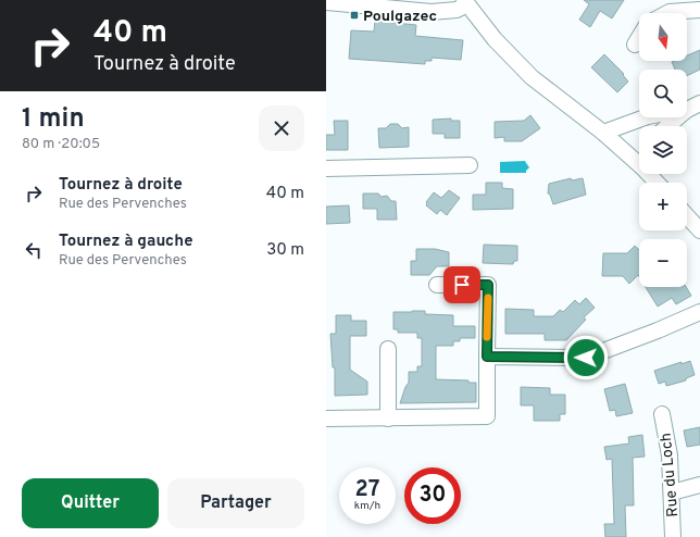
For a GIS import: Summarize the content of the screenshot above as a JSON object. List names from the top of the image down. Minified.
{"streets":{"street":["Rue du Loch"]},"places":{"transit":["Poulgazec"]},"north":"bottom","page":{"turn":["40 m","Tournez à droite"],"map_buttons":["+","−"],"heading":["1 min","80 m · 20:05"],"list":[{"name":"Tournez à droite","note":"Rue des Pervenches","value":"40 m"},{"name":"Tournez à gauche","note":"Rue des Pervenches","value":"30 m"}],"speed":"27 km/h","limit":"30","buttons":["Quitter","Partager"]}}
